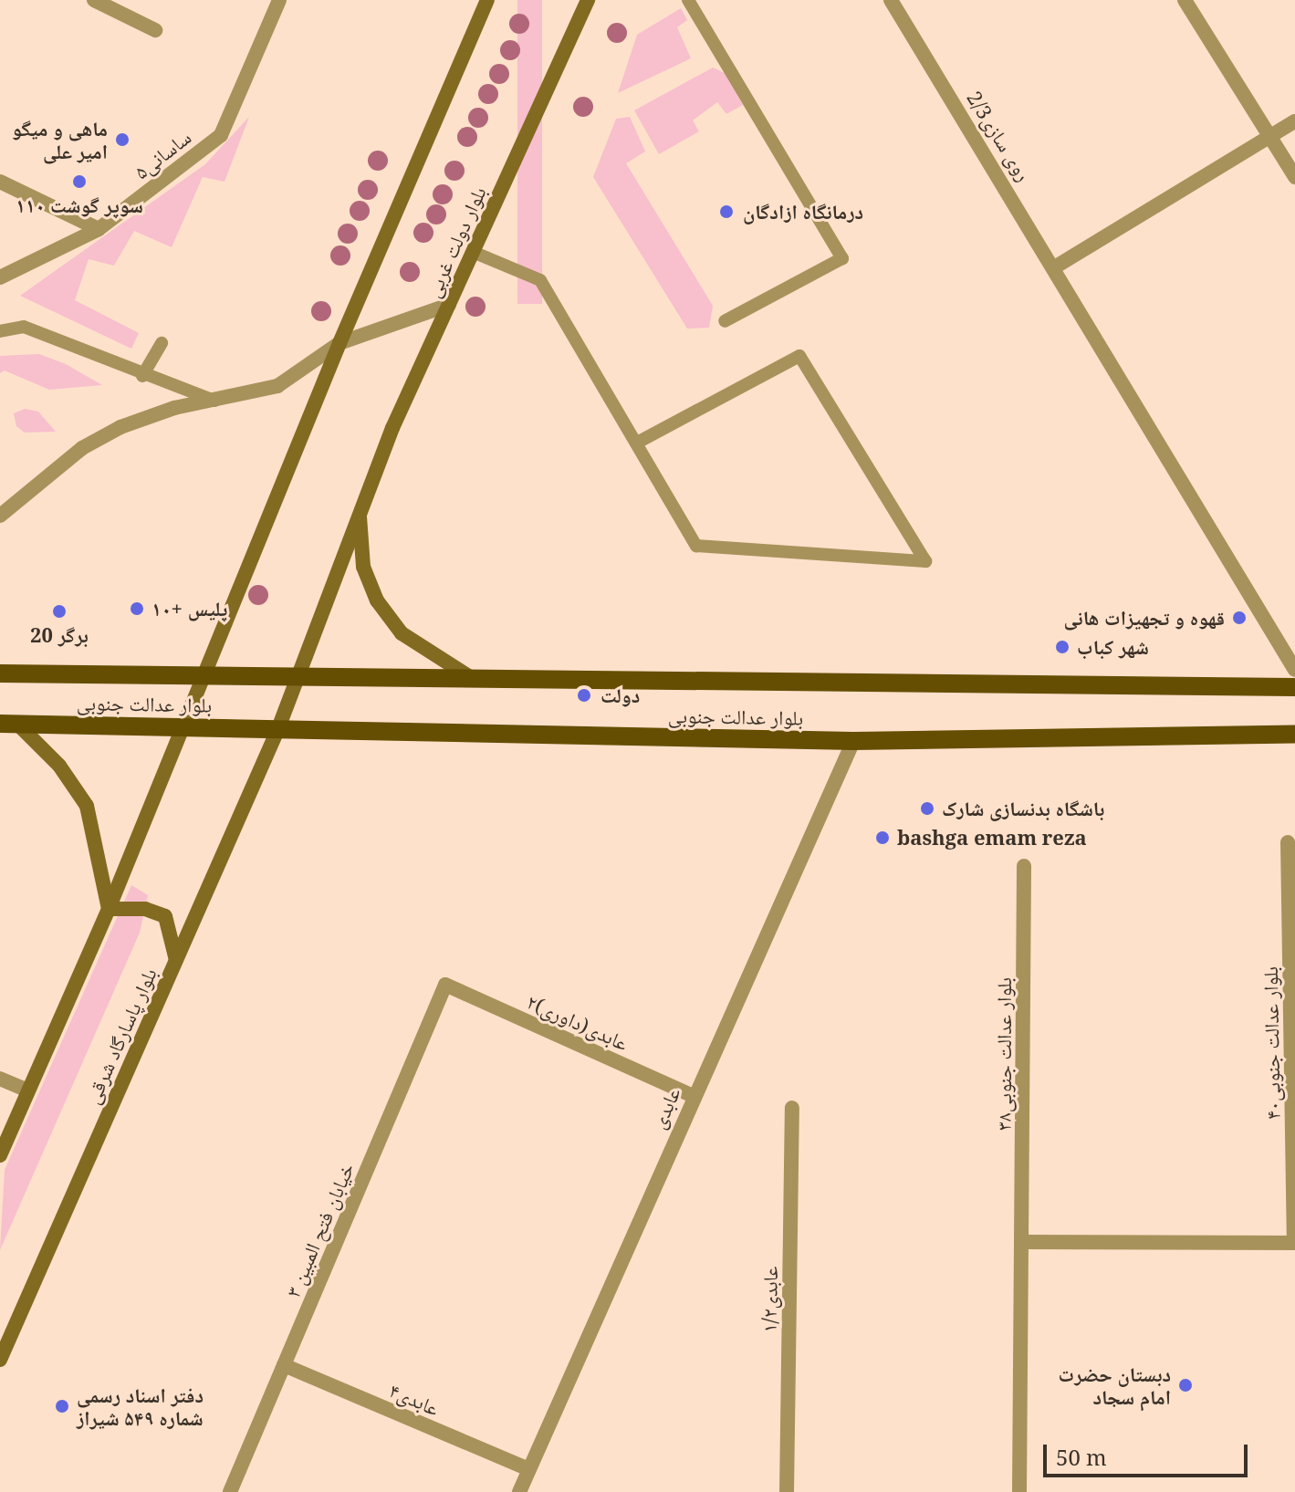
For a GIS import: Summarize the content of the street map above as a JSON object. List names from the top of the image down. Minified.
{"streets":{"main road":["بلوار دولت غربی","بلوار عدالت جنوبی","بلوار پاسارگاد شرقی"],"street":["روی سازی2/3","۵ساسانی","۲عابدی(داوری)","بلوار عدالت جنوبی۴۰","بلوار عدالت جنوبی۳۸","عابدی","خیابان فتح المبین ۳","عابدی۱/۲","عابدی۴"]},"crossings":[["بلوار دولت غربی","بلوار عدالت جنوبی"],["بلوار دولت غربی","بلوار پاسارگاد شرقی"],["بلوار عدالت جنوبی","بلوار پاسارگاد شرقی"],["بلوار عدالت جنوبی","عابدی"],["۲عابدی(داوری)","عابدی"],["۲عابدی(داوری)","خیابان فتح المبین ۳"],["عابدی","عابدی۴"],["خیابان فتح المبین ۳","عابدی۴"]],"places":["ماهی و میگو امیر علی","سوپر گوشت ۱۱۰","درمانگاه ازادگان","پلیس +۱۰","برگر 20","قهوه و تجهیزات هانی","شهر کباب","دولت","باشگاه بدنسازی شارک","bashga emam reza","دبستان حضرت امام سجاد","دفتر اسناد رسمی شماره ۵۴۹ شیراز"],"scale_bar":"50 m"}
